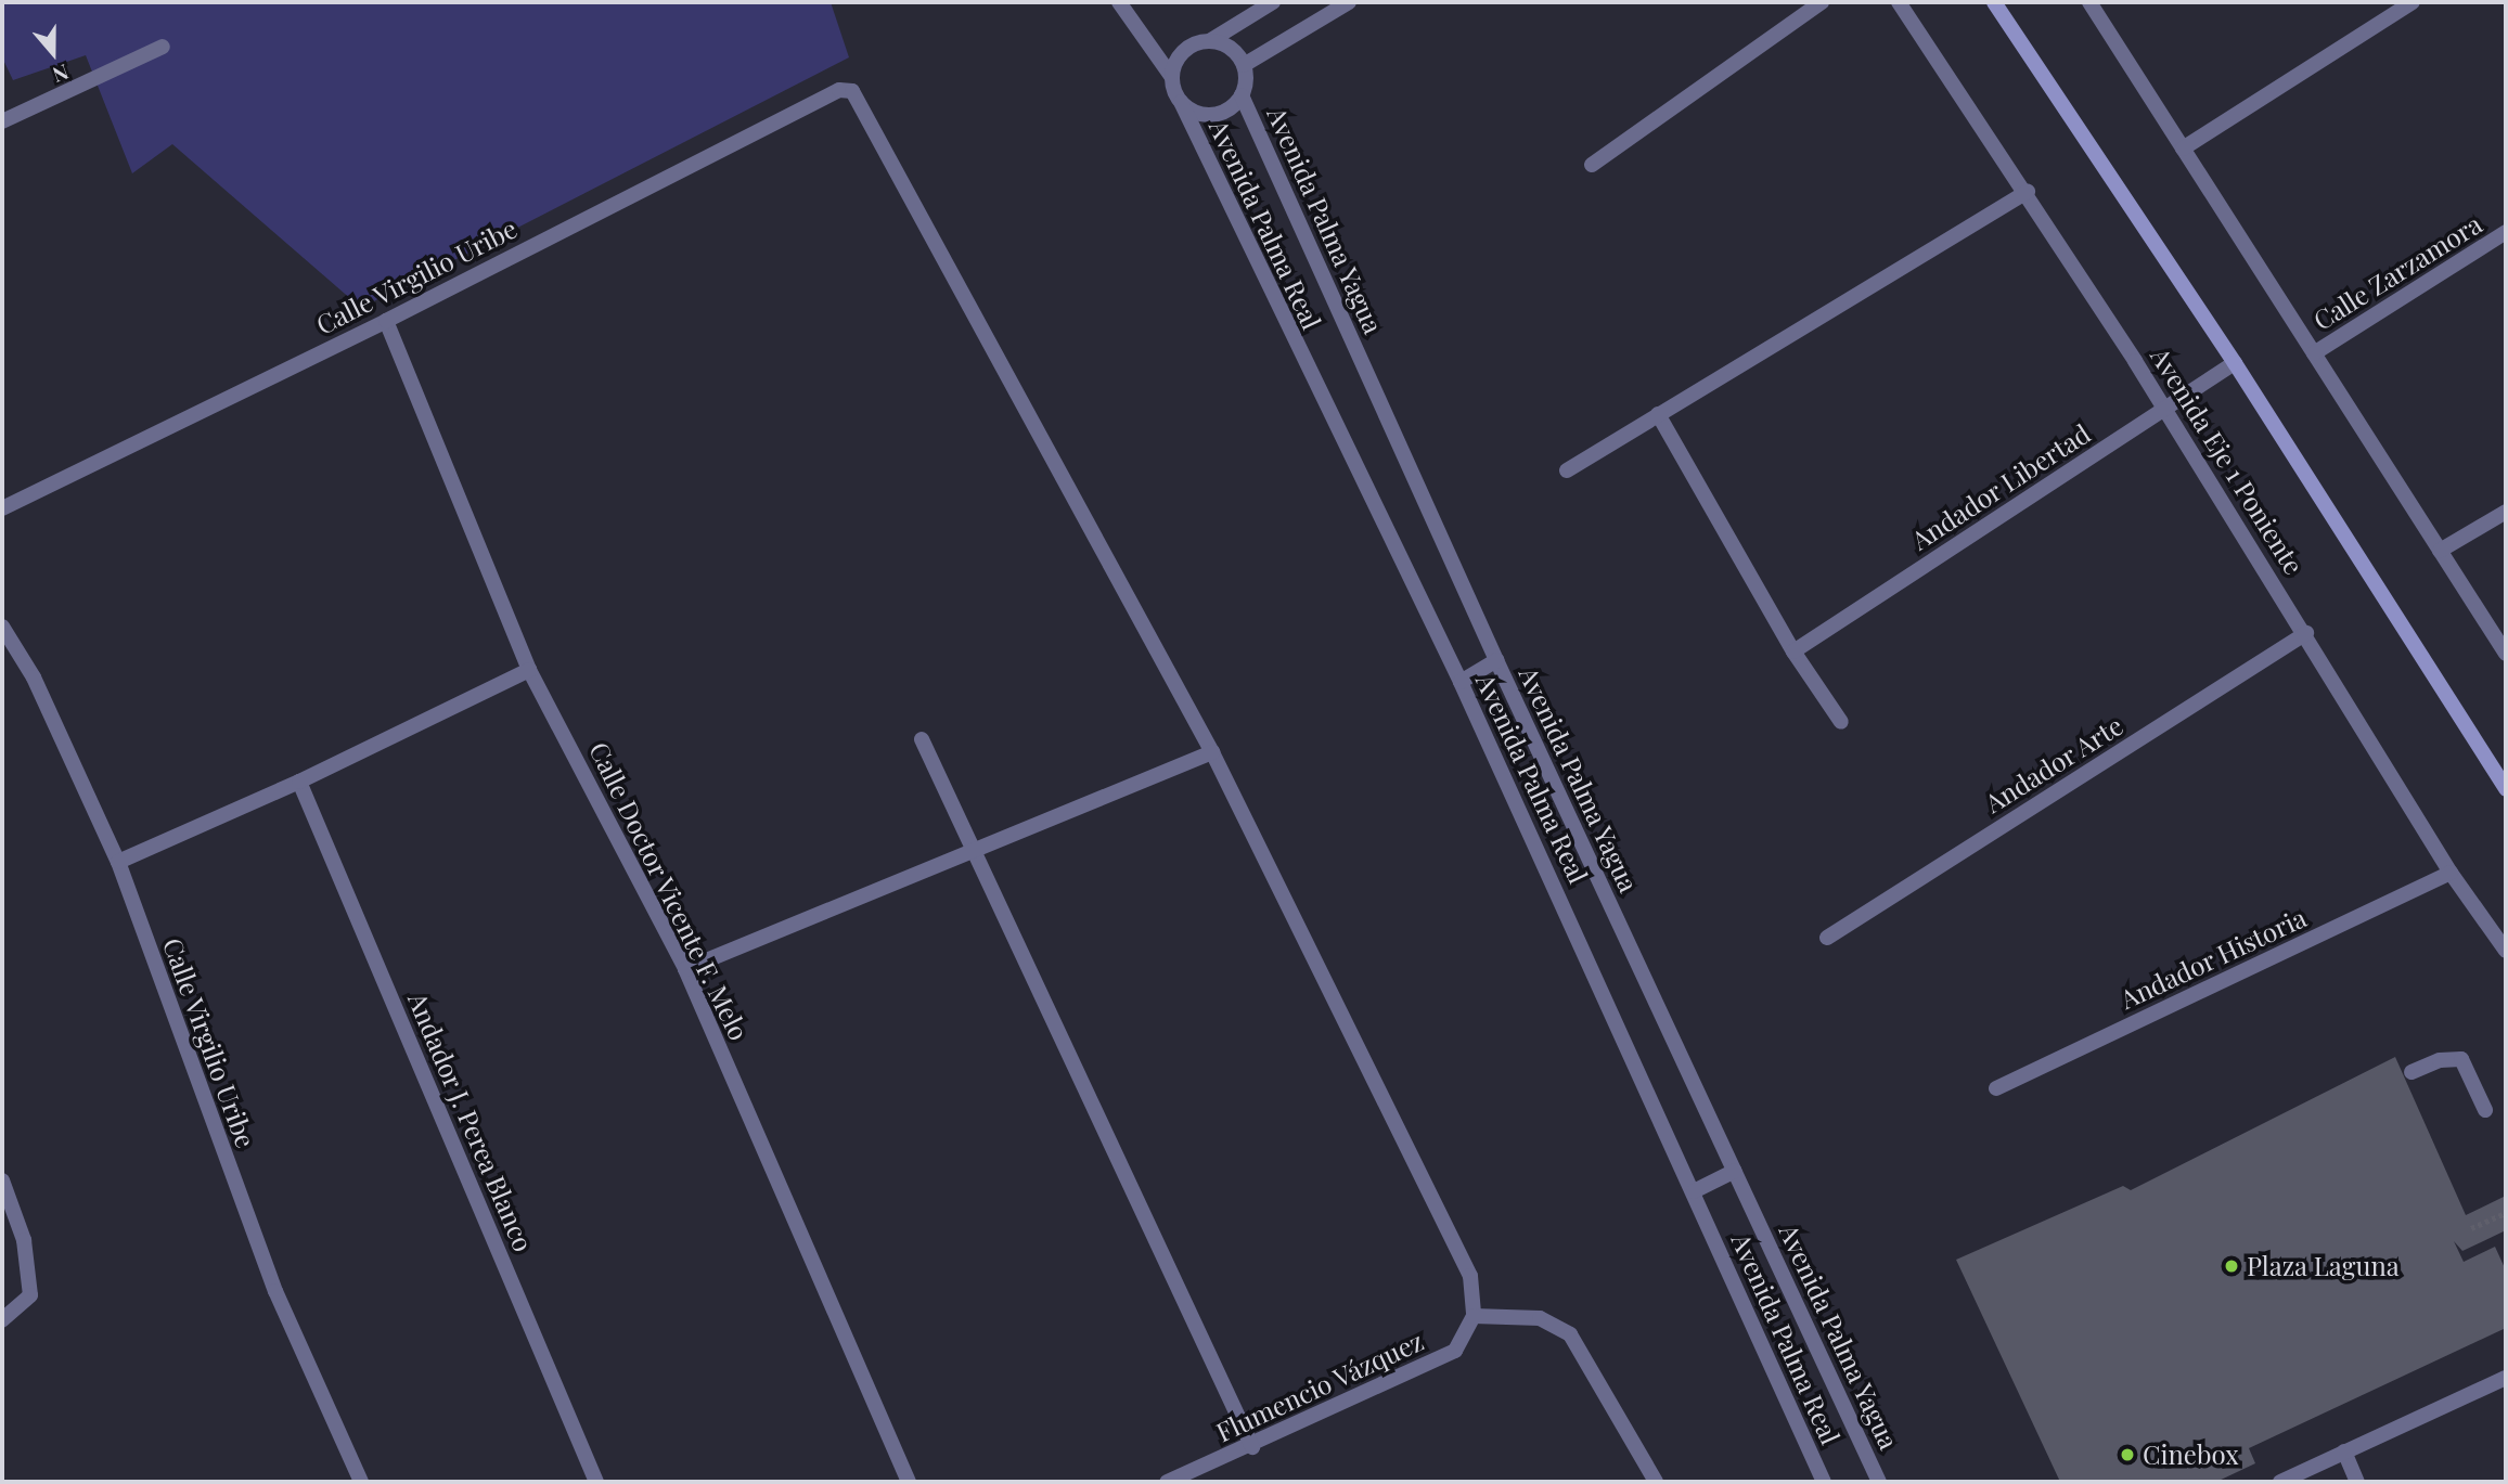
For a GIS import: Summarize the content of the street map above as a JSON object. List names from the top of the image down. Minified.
{"streets":{"street":["Avenida Palma Yagua","Avenida Palma Real","Calle Zarzamora","Calle Virgilio Uribe","Avenida Eje 1 Poniente","Andador Libertad","Andador Arte","Calle Doctor Vicente F. Melo","Andador Historia","Andador J. Perea Blanco","Flumencio Vázquez"]},"crossings":[["Avenida Palma Yagua","Avenida Palma Real"],["Calle Virgilio Uribe","Calle Doctor Vicente F. Melo"],["Avenida Eje 1 Poniente","Andador Libertad"],["Avenida Eje 1 Poniente","Andador Arte"],["Avenida Eje 1 Poniente","Andador Historia"]],"places":["Plaza Laguna","Cinebox"],"north":"bottom"}
